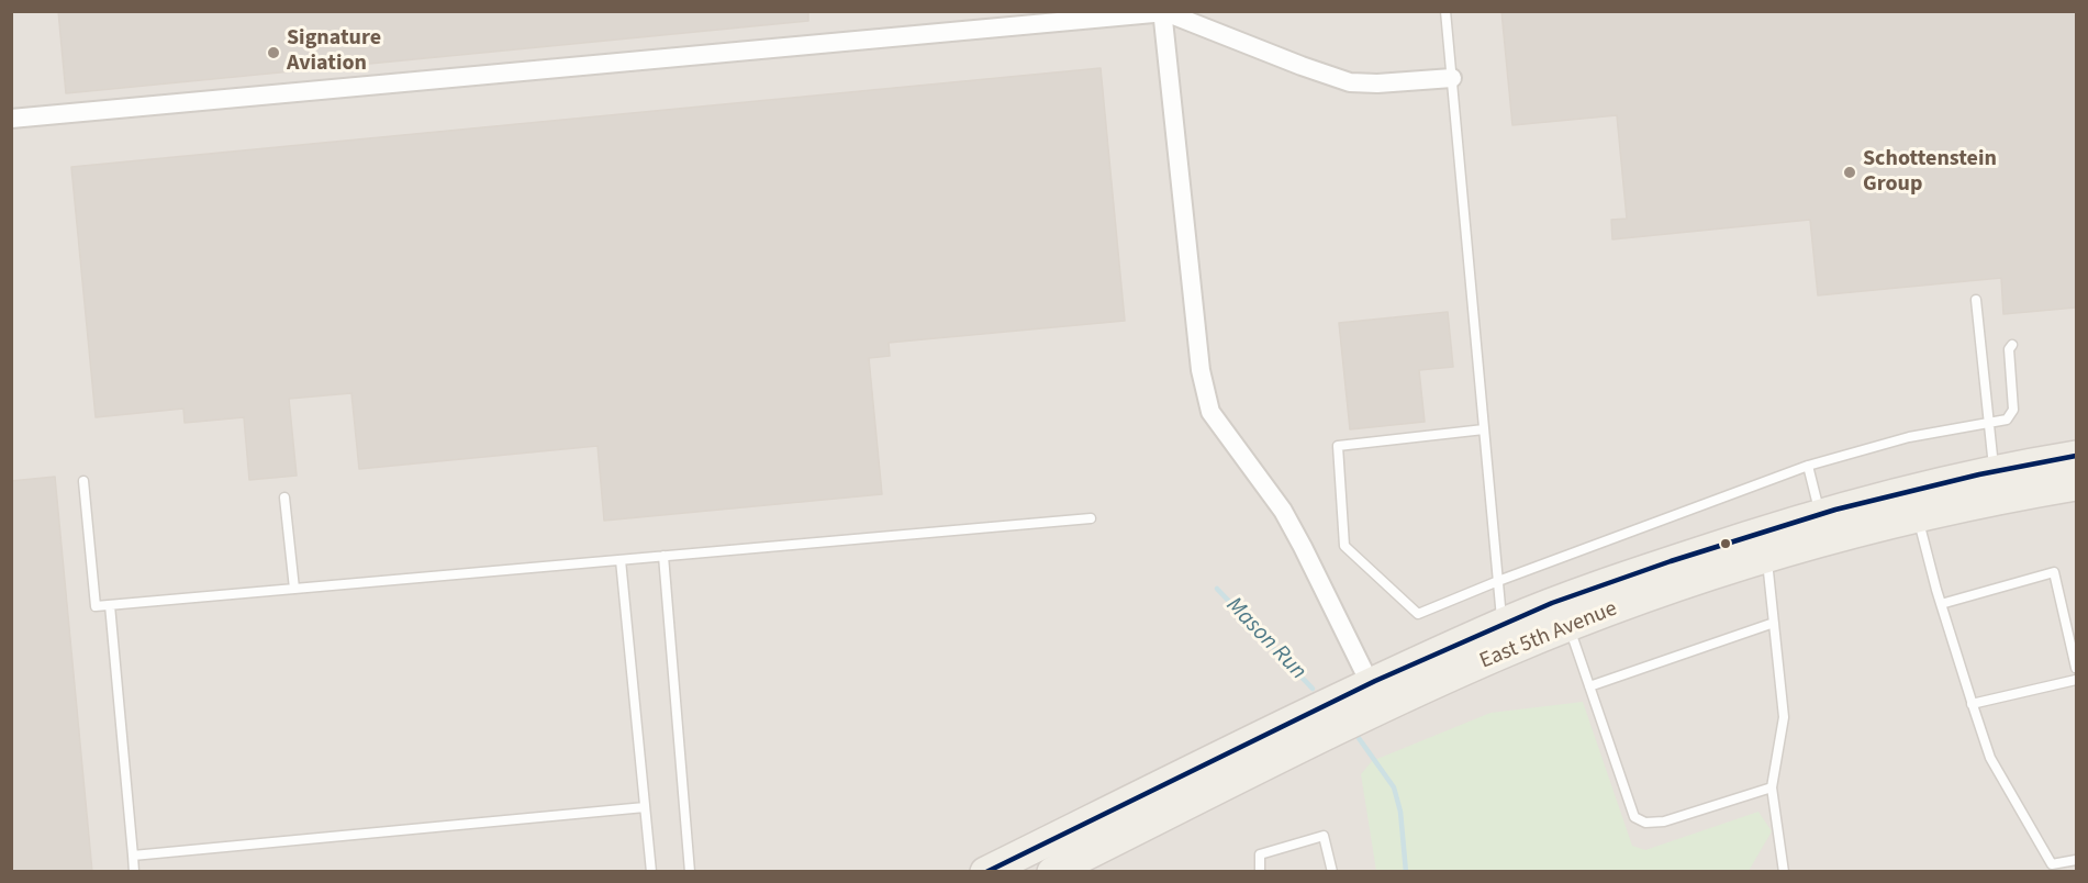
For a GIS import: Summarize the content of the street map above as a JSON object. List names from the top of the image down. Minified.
{"streets":{"main road":["East 5th Avenue"]},"water":["Mason Run"],"places":["Signature Aviation","Schottenstein Group"]}
